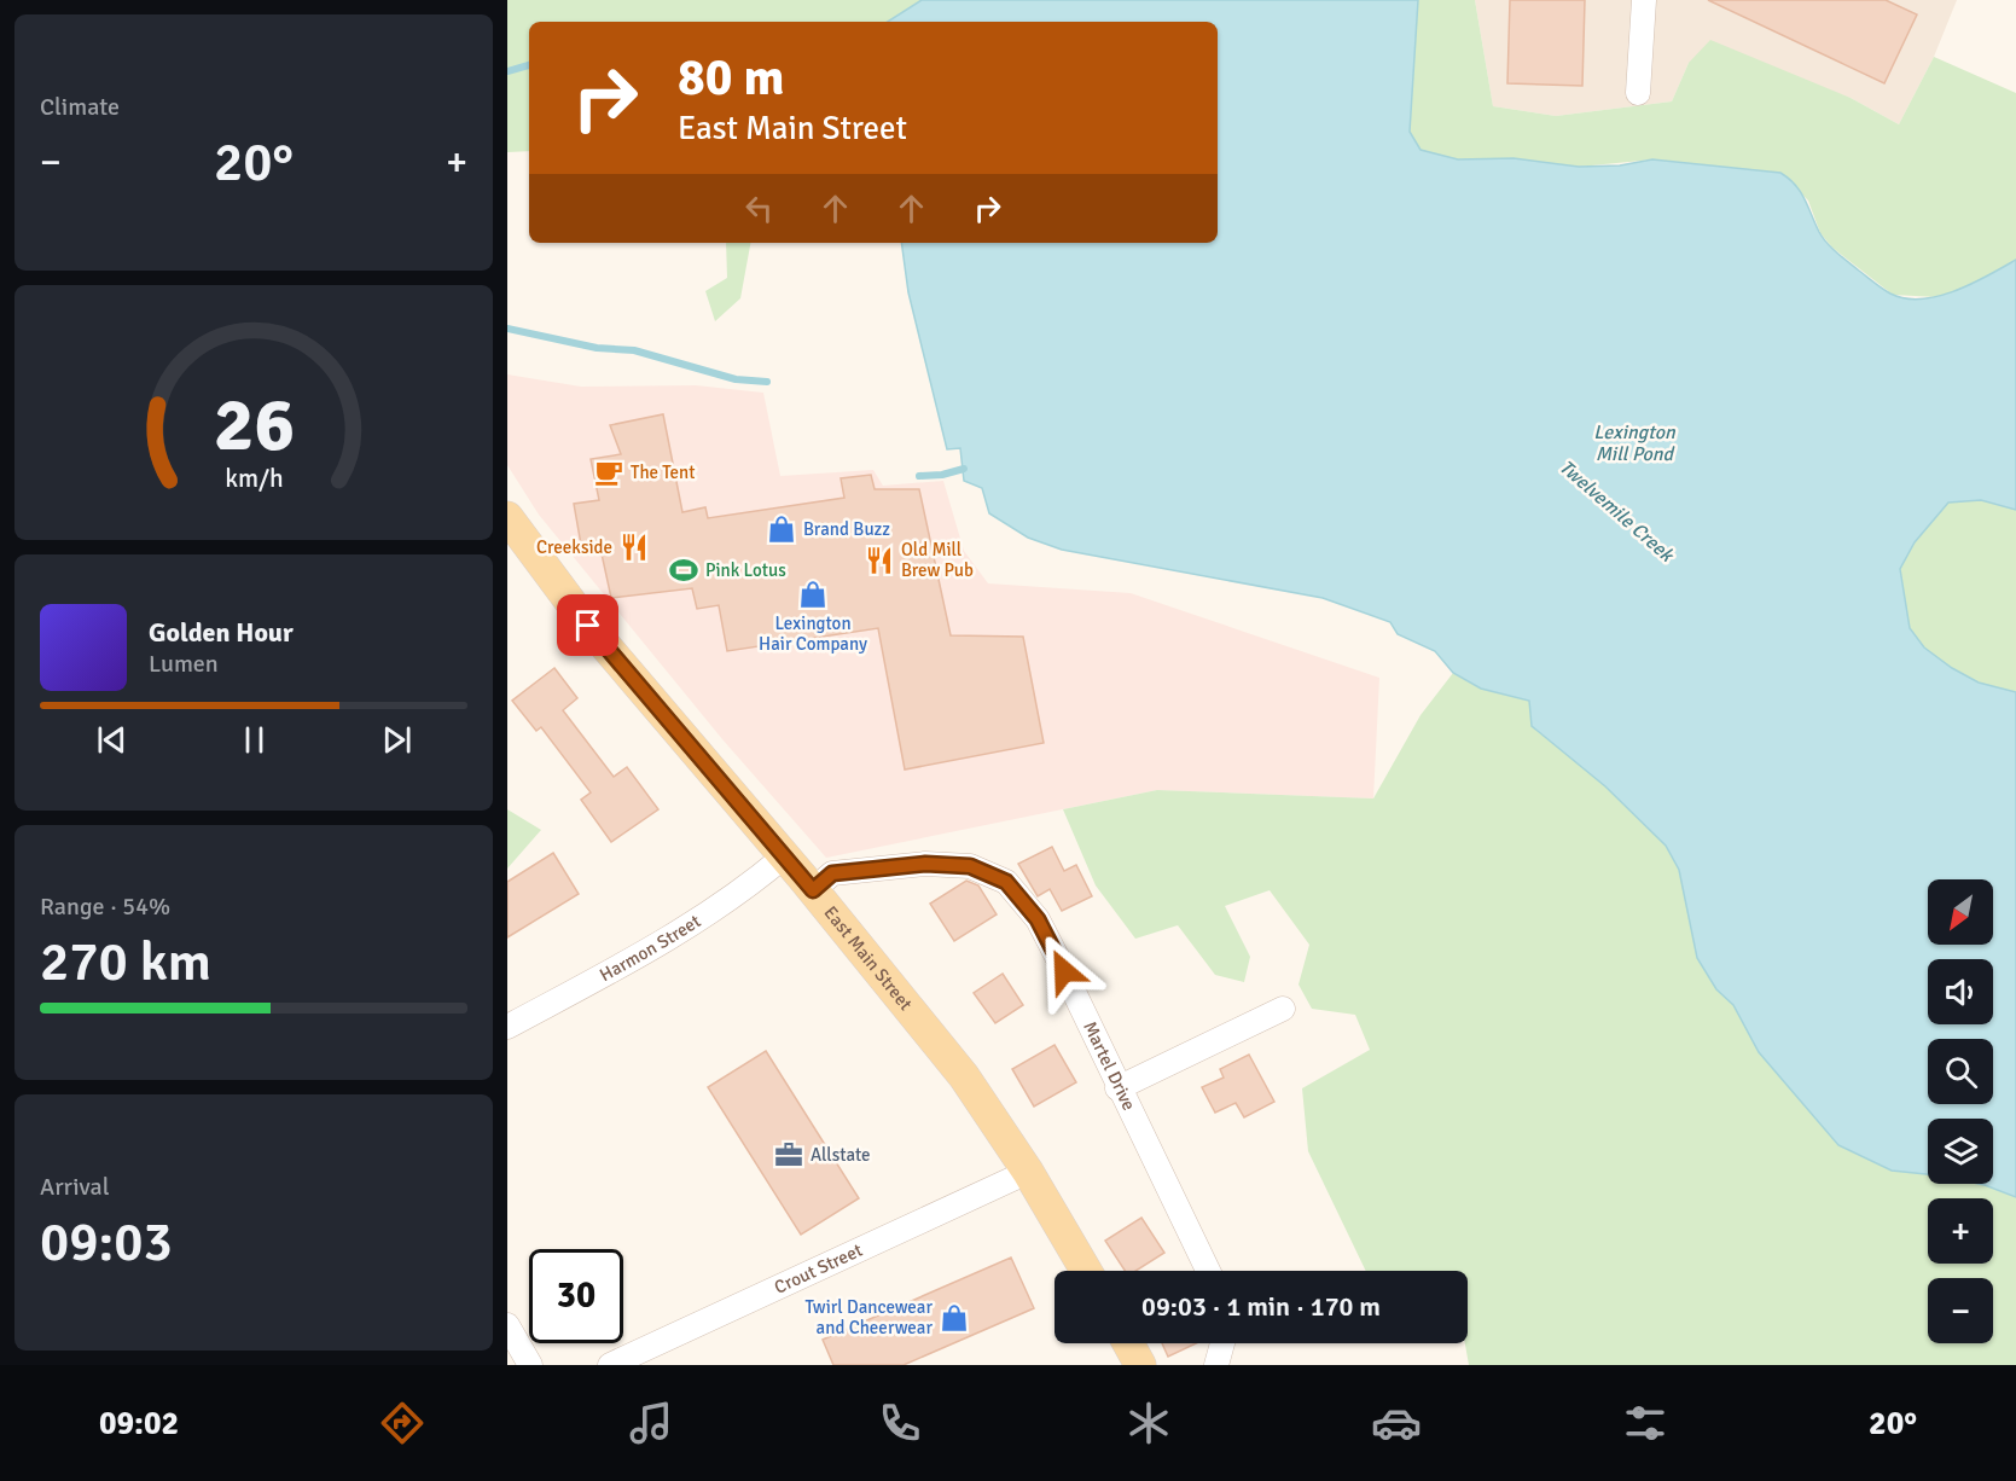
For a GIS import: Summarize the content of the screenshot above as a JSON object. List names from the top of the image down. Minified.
{"streets":{"main road":["East Main Street"],"street":["Harmon Street","Martel Drive","Crout Street"]},"crossings":[["Harmon Street","East Main Street"],["East Main Street","Martel Drive"],["East Main Street","Crout Street"]],"water":["Lexington Mill Pond","Twelvemile Creek"],"places":{"cafe":["The Tent"],"shop":["Brand Buzz","Lexington Hair Company","Twirl Dancewear and Cheerwear"],"restaurant":["Creekside","Old Mill Brew Pub"],"sports":["Pink Lotus"],"office":["Allstate"]},"north":"bottom left","page":{"tile":["Climate",["Range · 54%","270 km"],["Arrival","09:03"]],"turn":["80 m","East Main Street"],"heat":["−","20°","+"],"song":["Golden Hour","Lumen"],"map_buttons":["+","−"],"limit":"30","trip":"09:03 · 1 min · 170 m","tabs":["09:02","20°"],"gauge":["26","km/h"]}}
